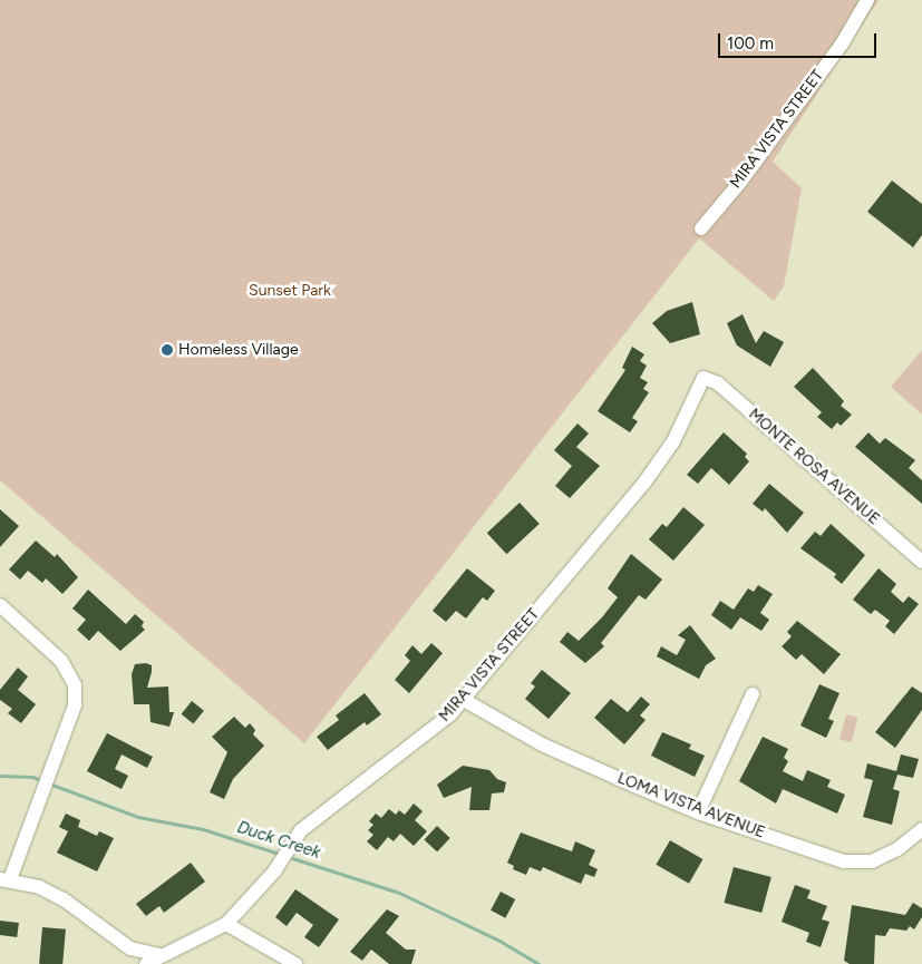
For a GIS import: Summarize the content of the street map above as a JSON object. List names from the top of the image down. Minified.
{"streets":{"street":["MIRA VISTA STREET","MONTE ROSA AVENUE","LOMA VISTA AVENUE"]},"crossings":[["MIRA VISTA STREET","MONTE ROSA AVENUE"],["MIRA VISTA STREET","LOMA VISTA AVENUE"]],"water":["Duck Creek"],"parks":["Sunset Park"],"places":["Homeless Village"],"scale_bar":"100 m"}
